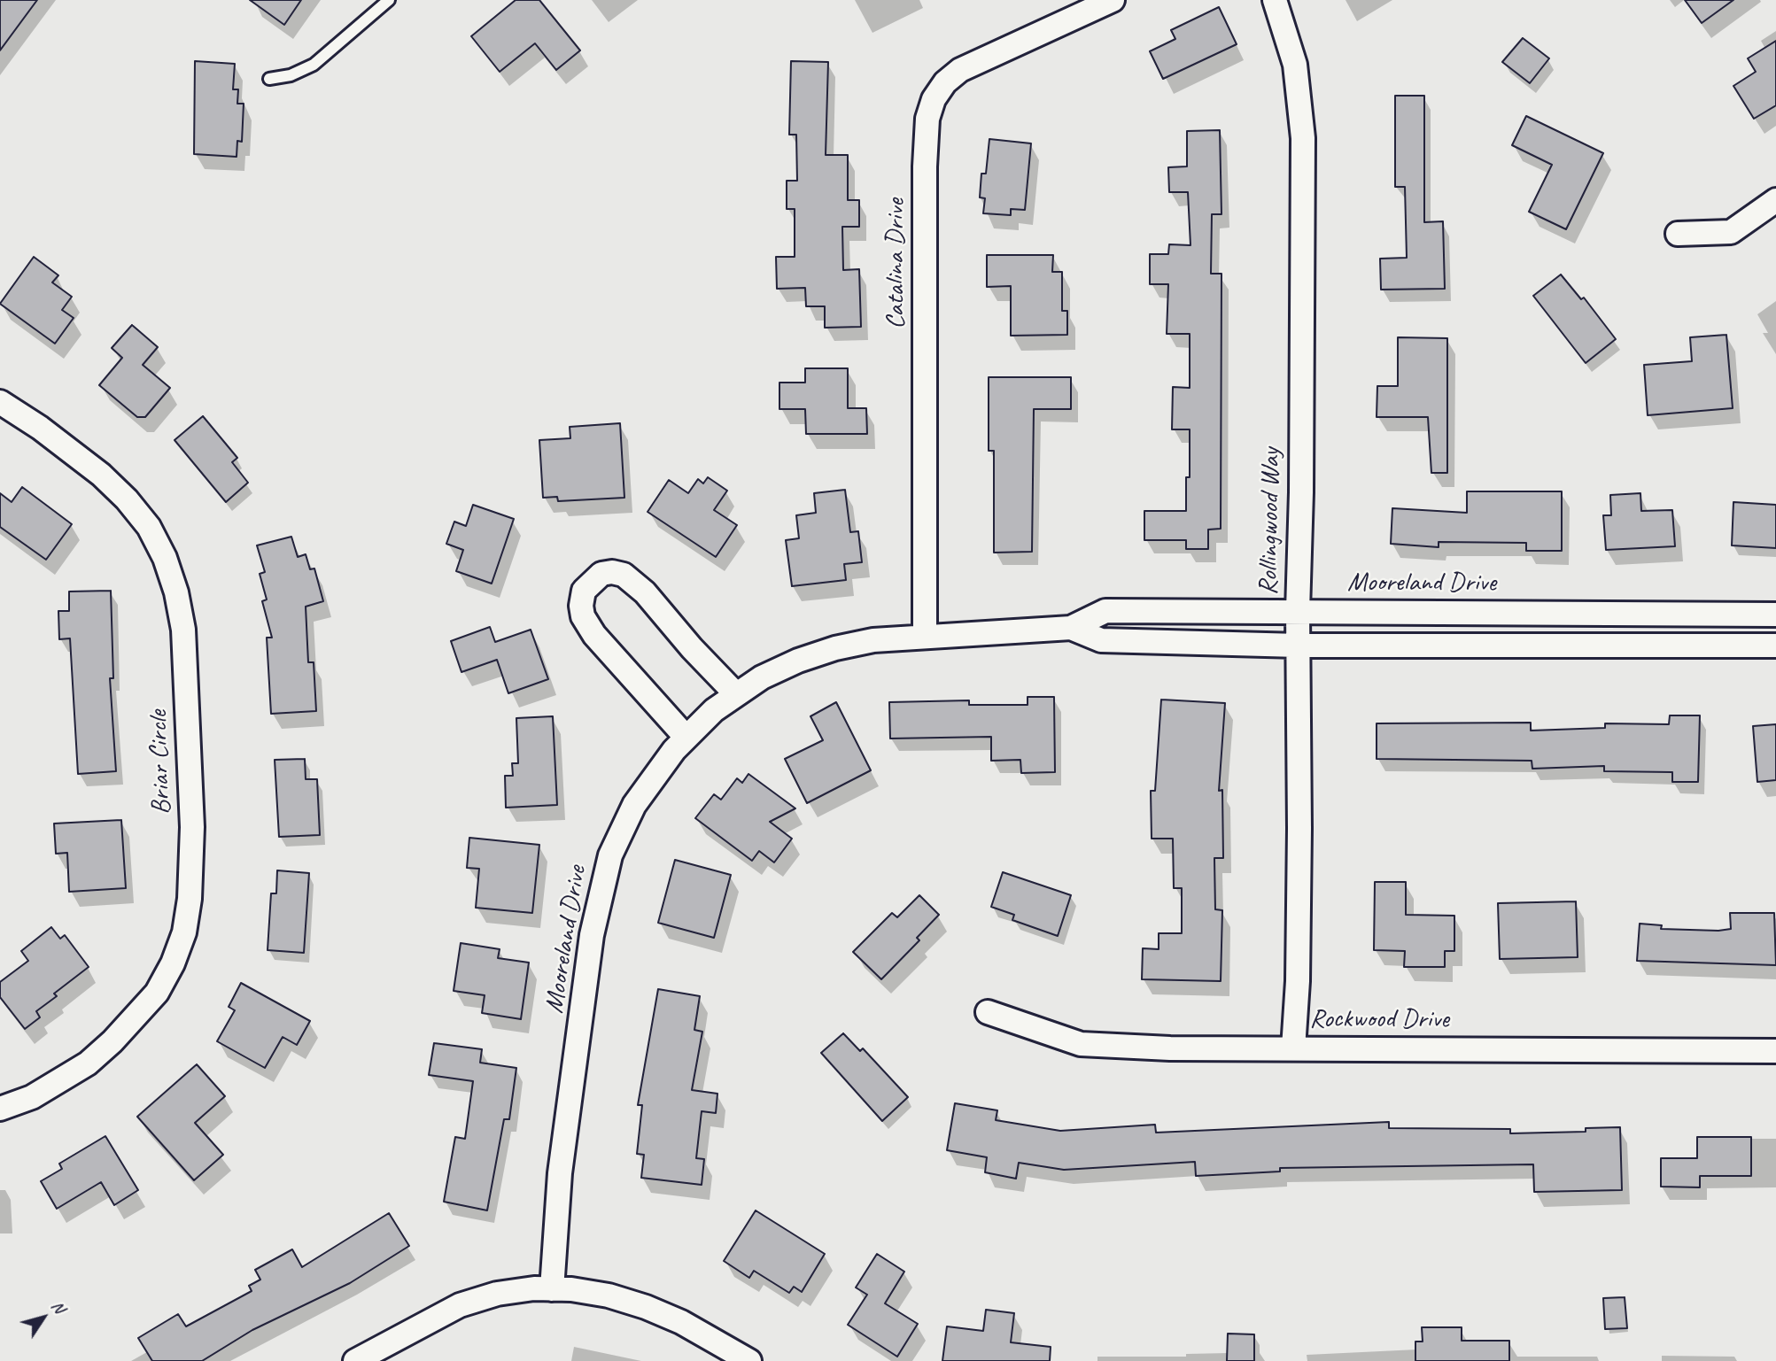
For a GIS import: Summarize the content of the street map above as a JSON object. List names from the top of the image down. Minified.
{"streets":{"street":["Catalina Drive","Rollingwood Way","Mooreland Drive","Briar Circle","Rockwood Drive"]},"crossings":[["Catalina Drive","Mooreland Drive"],["Rollingwood Way","Mooreland Drive"],["Rollingwood Way","Rockwood Drive"]],"north":"top right"}
